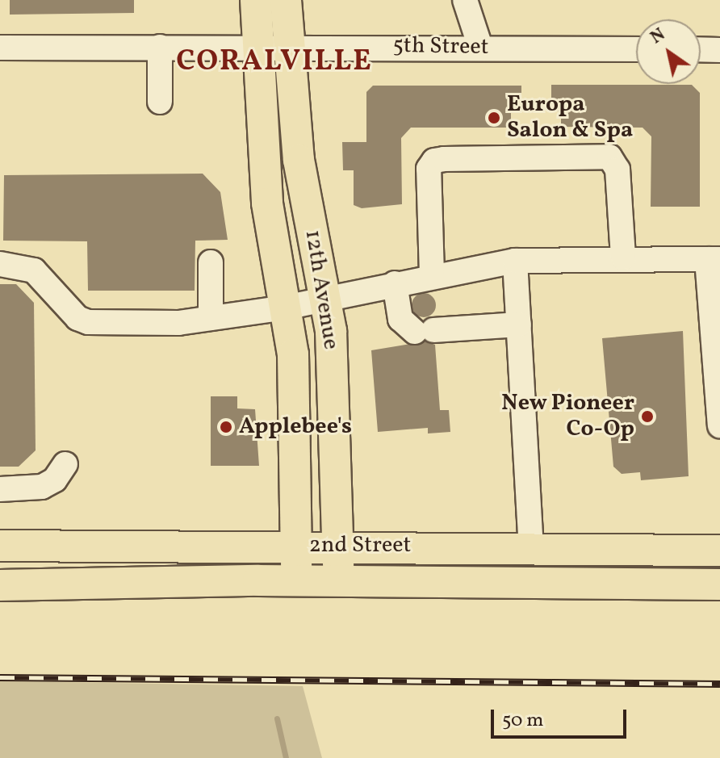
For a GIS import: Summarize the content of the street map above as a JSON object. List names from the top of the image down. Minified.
{"streets":{"main road":["12th Avenue","2nd Street"],"street":["5th Street"]},"crossings":[["5th Street","12th Avenue"],["12th Avenue","2nd Street"]],"districts":["CORALVILLE"],"places":["Europa Salon & Spa","New Pioneer Co-Op","Applebee's"],"scale_bar":"50 m","north":"top left"}
